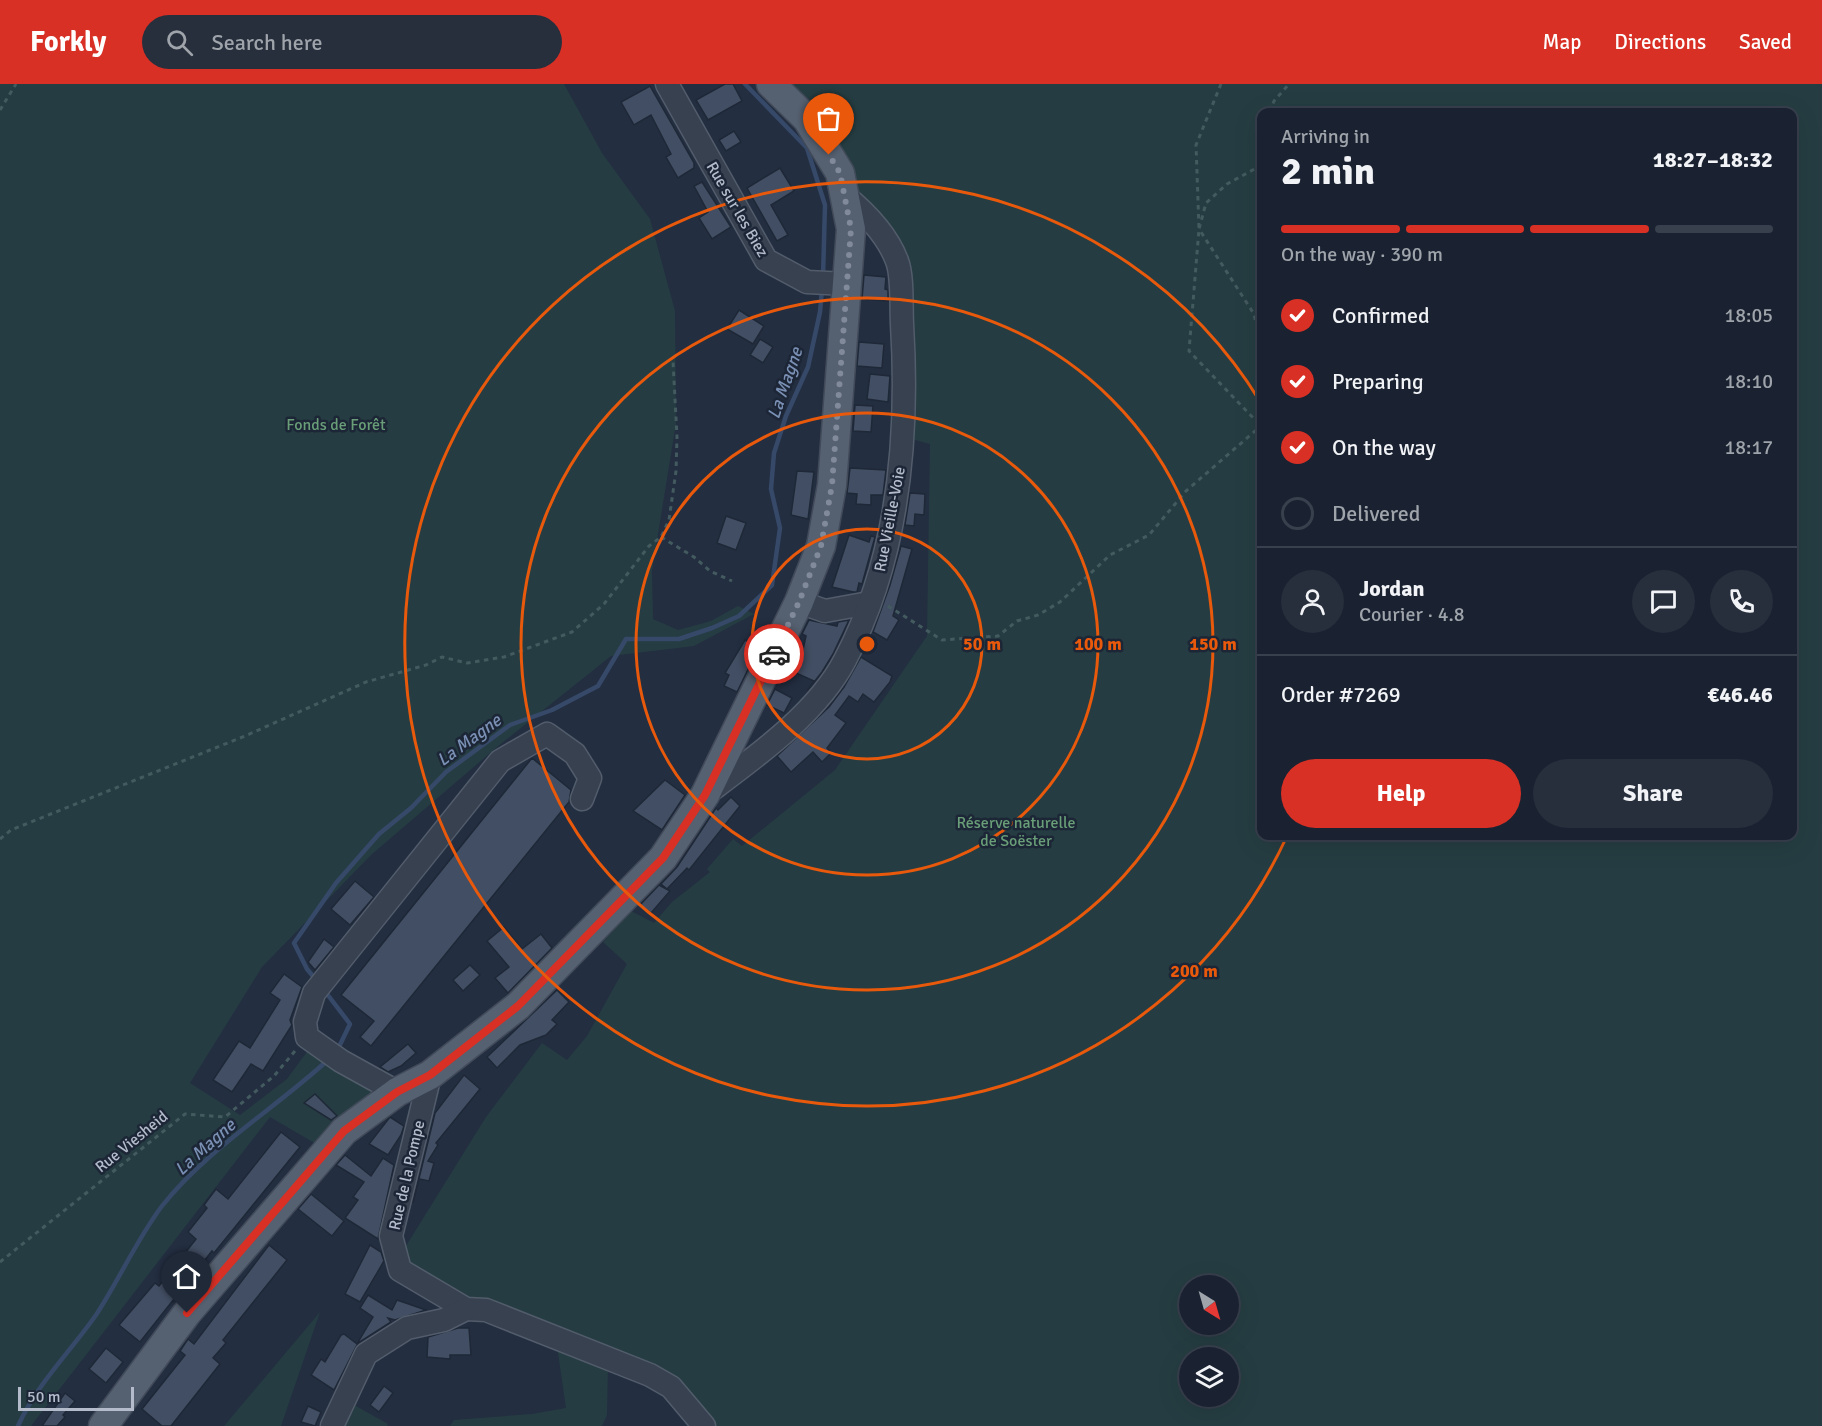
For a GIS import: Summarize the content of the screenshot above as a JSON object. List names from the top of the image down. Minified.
{"streets":{"street":["Rue sur les Biez","Rue Vieille-Voie","Rue de la Pompe"],"path":["Rue Viesheid"]},"water":["La Magne"],"parks":["Fonds de Forêt","Réserve naturelle de Soëster"],"scale_bar":"50 m","north":"bottom right","page":{"header":"Forkly","search":"Search here","nav":["Map","Directions","Saved"],"heading":["2 min","Arriving in","18:27–18:32"],"panel":["Jordan","Courier · 4.8","Order #7269","€46.46"],"bar":"On the way · 390 m","list":[["Confirmed","18:05"],["Preparing","18:10"],["On the way","18:17"],"Delivered"],"buttons":["Help","Share"],"scale":"50 m"},"rings":["50 m","100 m","150 m","200 m"]}
